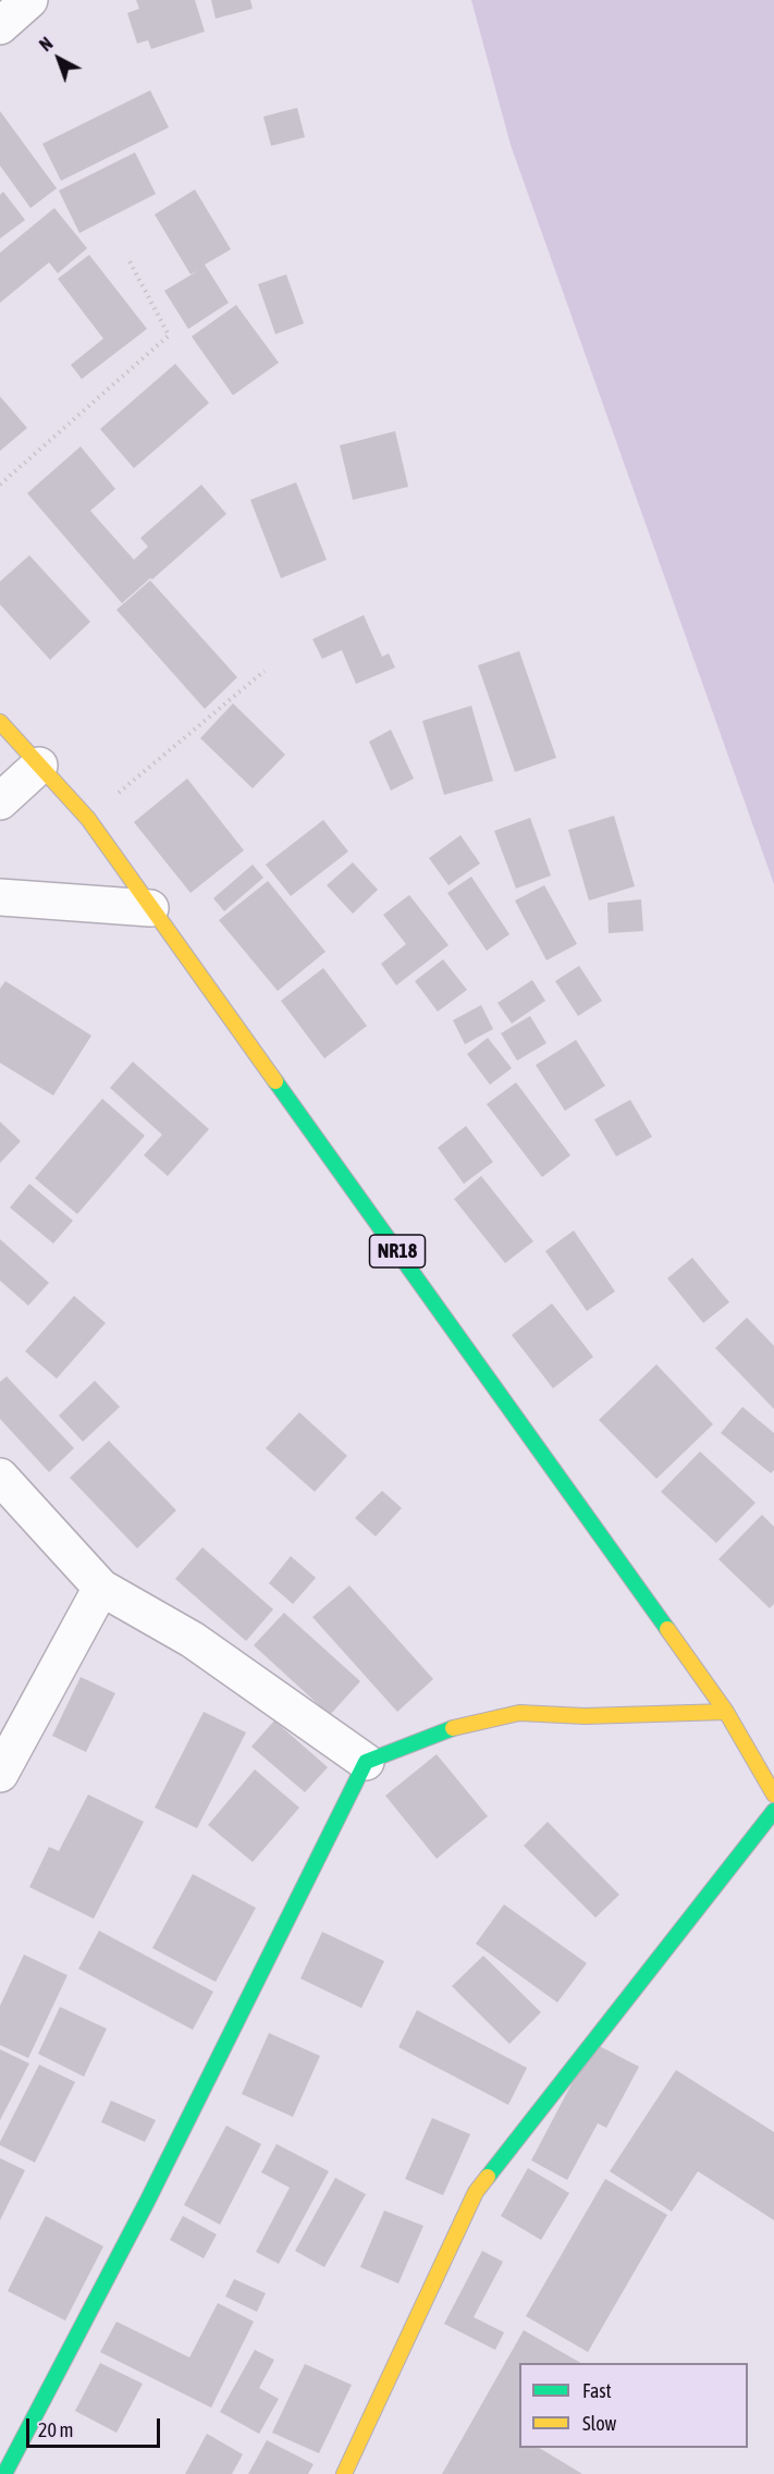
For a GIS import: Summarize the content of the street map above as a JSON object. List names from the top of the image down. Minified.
{"streets":{"street":["NR18"]},"legend":["Fast","Slow"],"scale_bar":"20 m","north":"top left"}
